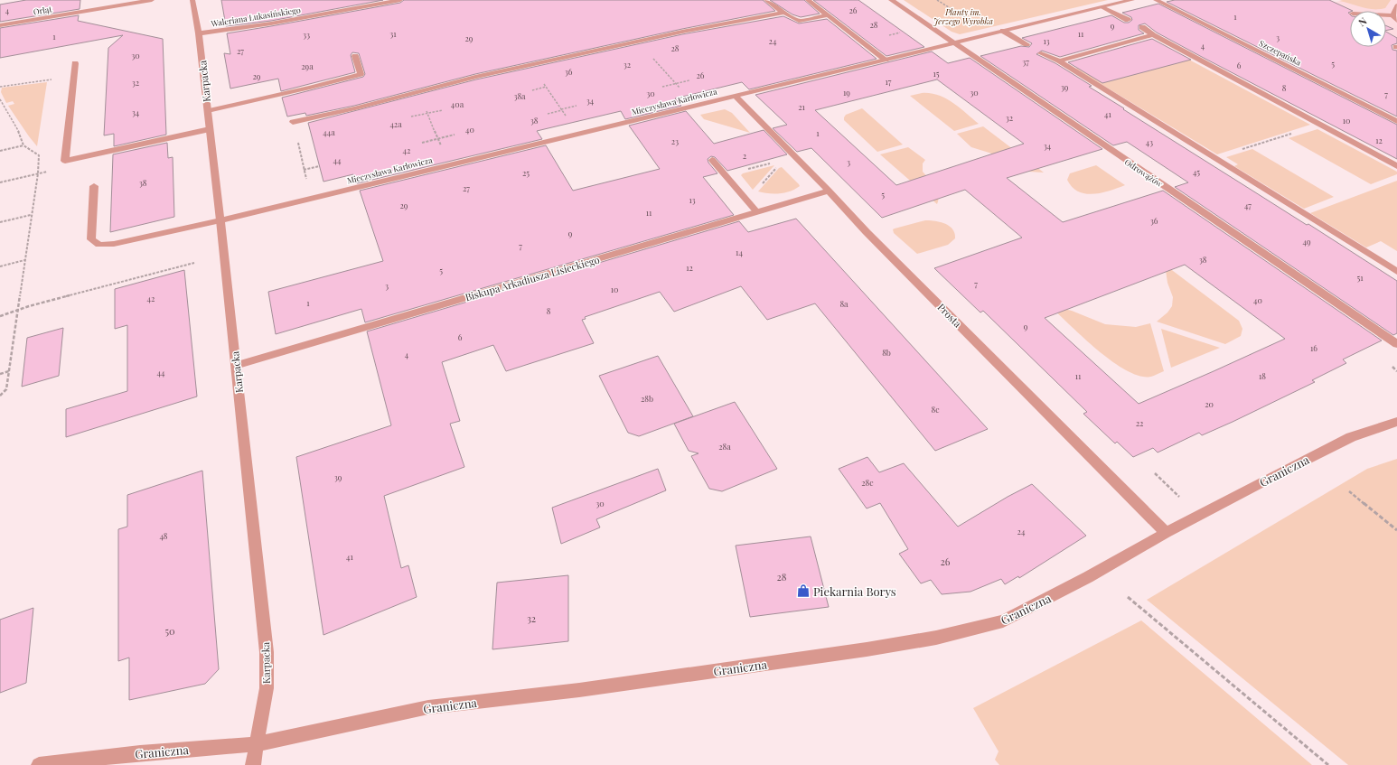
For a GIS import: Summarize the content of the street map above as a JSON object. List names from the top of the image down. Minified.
{"streets":{"street":["Orląt","Waleriana Łukasińskiego","Szczepańska","Karpacka","Mieczysława Karłowicza","Odrowążów","Biskupa Arkadiusza Lisieckiego","Prosta","Graniczna"]},"crossings":[["Waleriana Łukasińskiego","Karpacka"],["Karpacka","Mieczysława Karłowicza"],["Karpacka","Biskupa Arkadiusza Lisieckiego"],["Karpacka","Graniczna"],["Mieczysława Karłowicza","Odrowążów"],["Mieczysława Karłowicza","Prosta"],["Biskupa Arkadiusza Lisieckiego","Prosta"],["Prosta","Graniczna"]],"parks":["Planty im. Jerzego Wyrobka"],"places":{"shop":["Piekarnia Borys"]},"house_numbers":["4","26","1","28","9","31","11","33","1","3","29","24","13","4","28","27","30","37","5","32","6","29a","36","15","26","29","17","32","39","8","19","30","30","7","38a","34","40a","21","34","41","32","38","10","42a","40","44a","1","12","23","43","34","42","2","44","3","45","25","38","27","5","13","29","47","11","36","9","49","7","14","38","12","5","51","7","3","10","42","40","1","8a","8","9","6","16","8b","4","44","11","18","28b","20","8c","22","28a","39","28c","30","24","48","41","26","28","32","50"],"north":"top left"}
